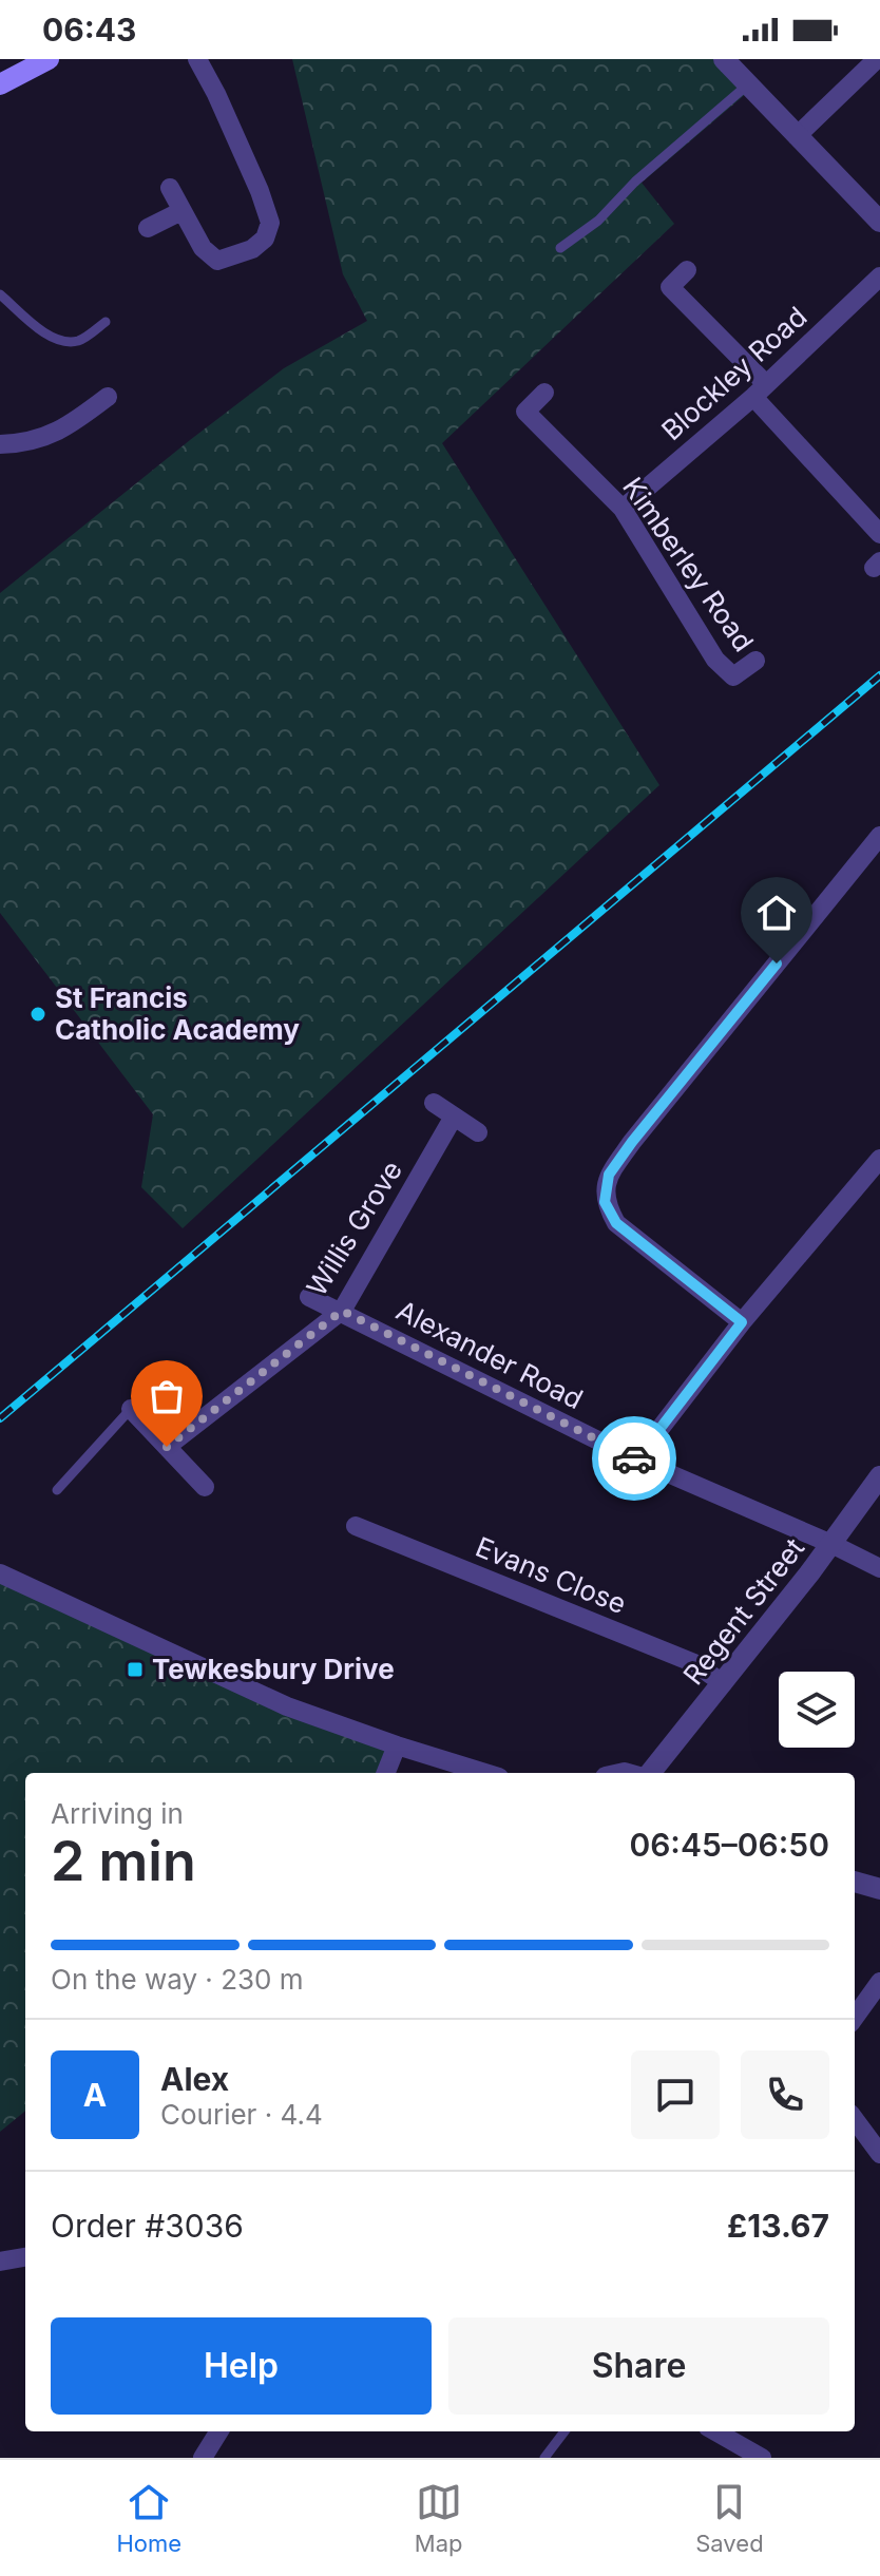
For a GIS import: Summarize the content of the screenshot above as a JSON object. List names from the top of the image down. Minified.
{"streets":{"street":["Blockley Road","Kimberley Road","Willis Grove","Alexander Road","Evans Close","Regent Street"]},"crossings":[["Blockley Road","Kimberley Road"],["Willis Grove","Alexander Road"],["Alexander Road","Regent Street"],["Evans Close","Regent Street"]],"places":{"other":["St Francis Catholic Academy"],"transit":["Tewkesbury Drive"]},"page":{"status":"06:43","heading":["2 min","Arriving in","06:45–06:50"],"panel":["Alex","Courier · 4.4","Order #3036","£13.67"],"bar":"On the way · 230 m","round":"A","buttons":["Help","Share"],"tabs":["Home","Map","Saved"]}}
